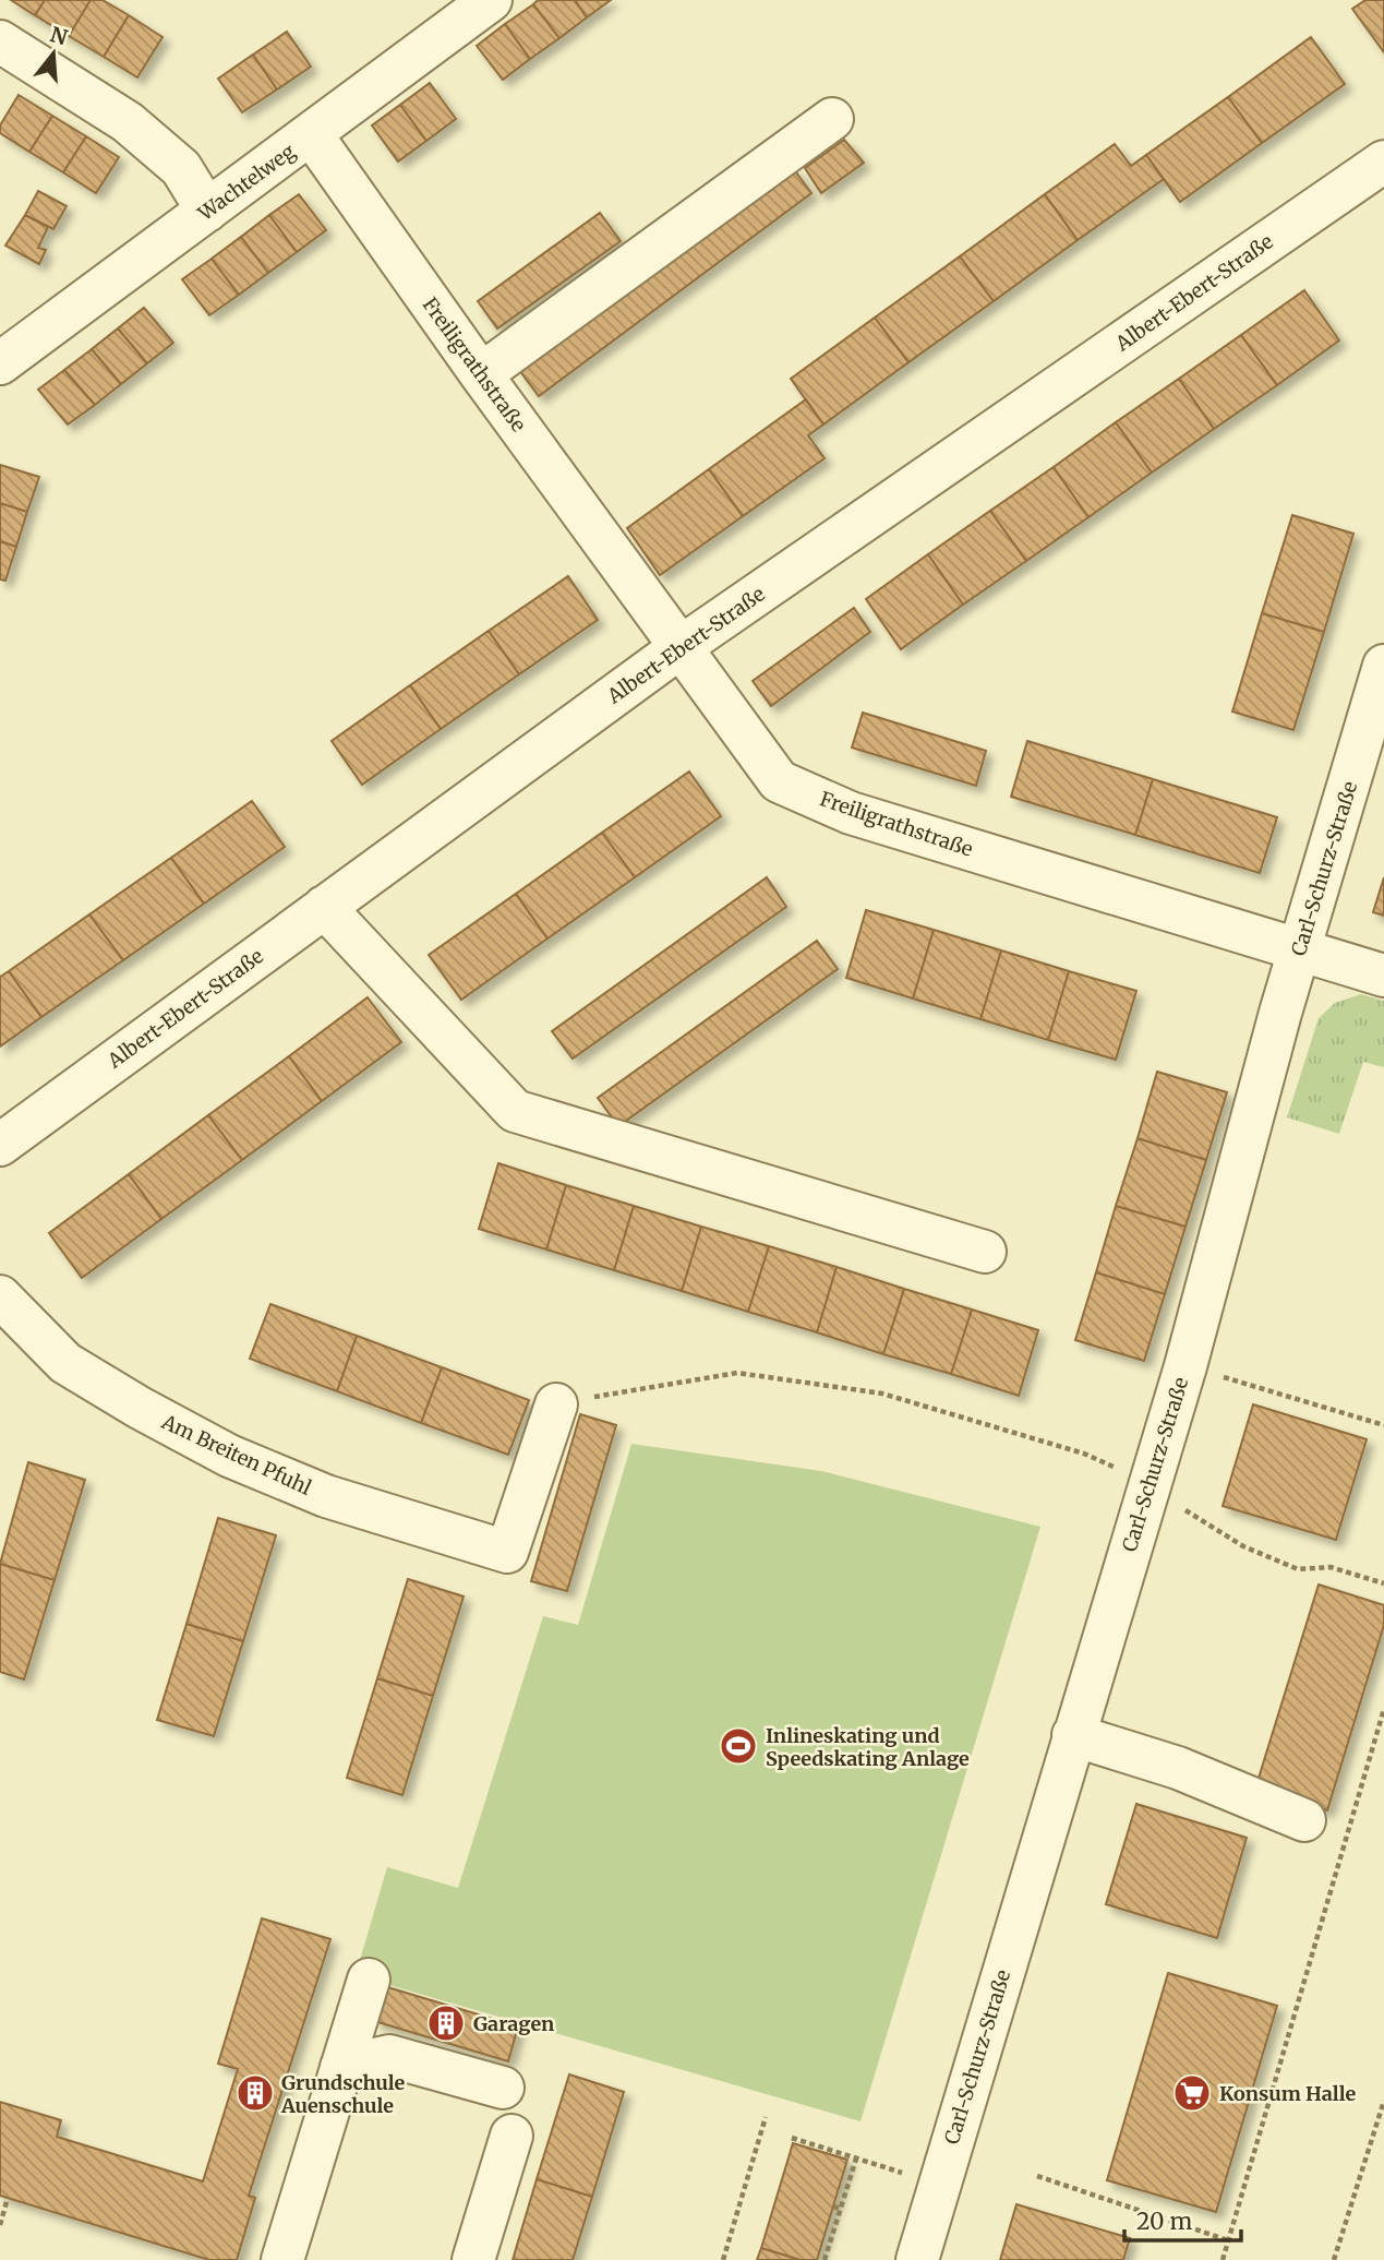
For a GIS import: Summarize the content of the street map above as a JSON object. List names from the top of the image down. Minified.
{"streets":{"street":["Wachtelweg","Albert-Ebert-Straße","Freiligrathstraße","Carl-Schurz-Straße","Am Breiten Pfuhl"]},"crossings":[["Wachtelweg","Freiligrathstraße"],["Albert-Ebert-Straße","Freiligrathstraße"],["Freiligrathstraße","Carl-Schurz-Straße"]],"places":{"sports":["Inlineskating und Speedskating Anlage"],"building":["Garagen","Grundschule Auenschule"],"supermarket":["Konsum Halle"]},"scale_bar":"20 m","north":"top"}
